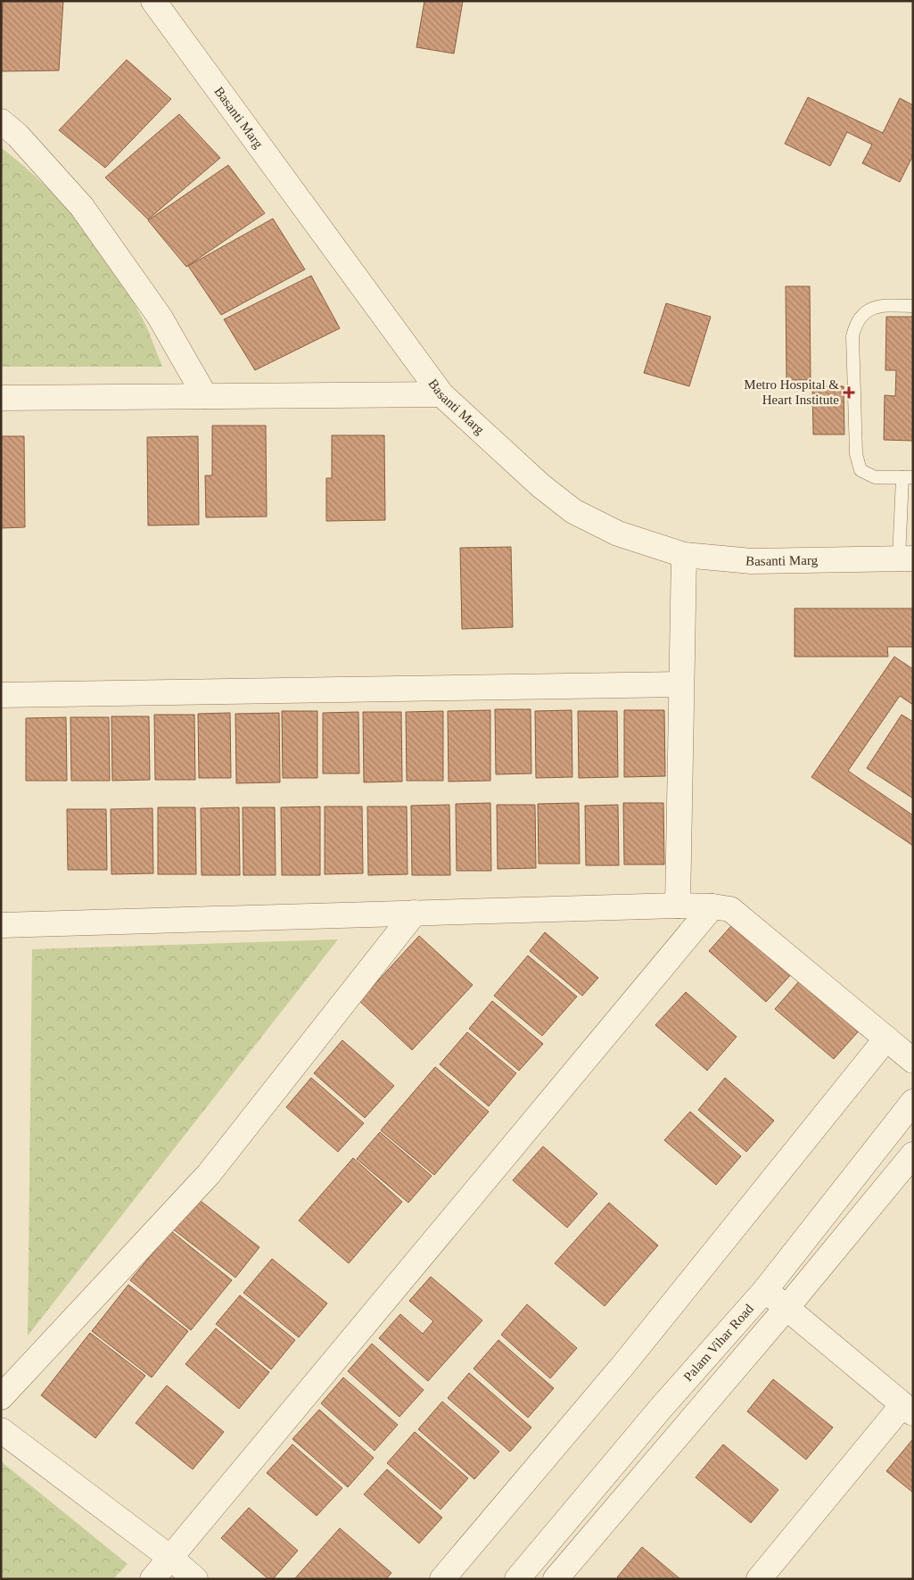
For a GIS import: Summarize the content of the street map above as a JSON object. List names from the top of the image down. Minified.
{"streets":{"street":["Basanti Marg","Palam Vihar Road"]},"places":{"health":["Metro Hospital & Heart Institute"]}}
